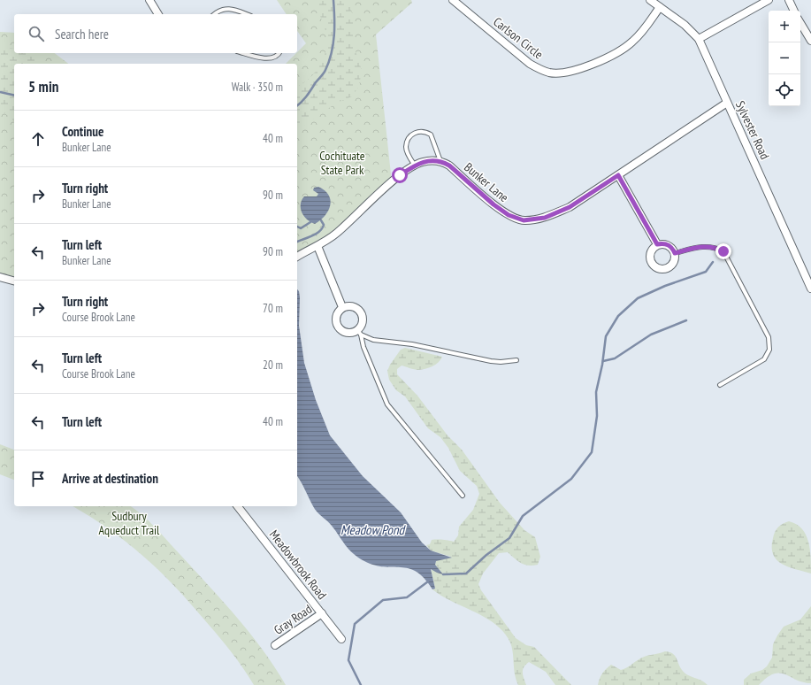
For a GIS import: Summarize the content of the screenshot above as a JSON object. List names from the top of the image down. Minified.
{"streets":{"street":["Carlson Circle","Sylvester Road","Bunker Lane","Meadowbrook Road","Gray Road"]},"crossings":[["Carlson Circle","Sylvester Road"],["Sylvester Road","Bunker Lane"],["Meadowbrook Road","Gray Road"]],"water":["Meadow Pond"],"parks":["Cochituate State Park","Sudbury Aqueduct Trail"],"page":{"map_buttons":["+","−"],"search":"Search here","heading":["5 min","Walk · 350 m"],"list":[["Continue","Bunker Lane","40 m"],["Turn right","Bunker Lane","90 m"],["Turn left","Bunker Lane","90 m"],["Turn right","Course Brook Lane","70 m"],["Turn left","Course Brook Lane","20 m"],["Turn left","40 m"],"Arrive at destination"]}}
